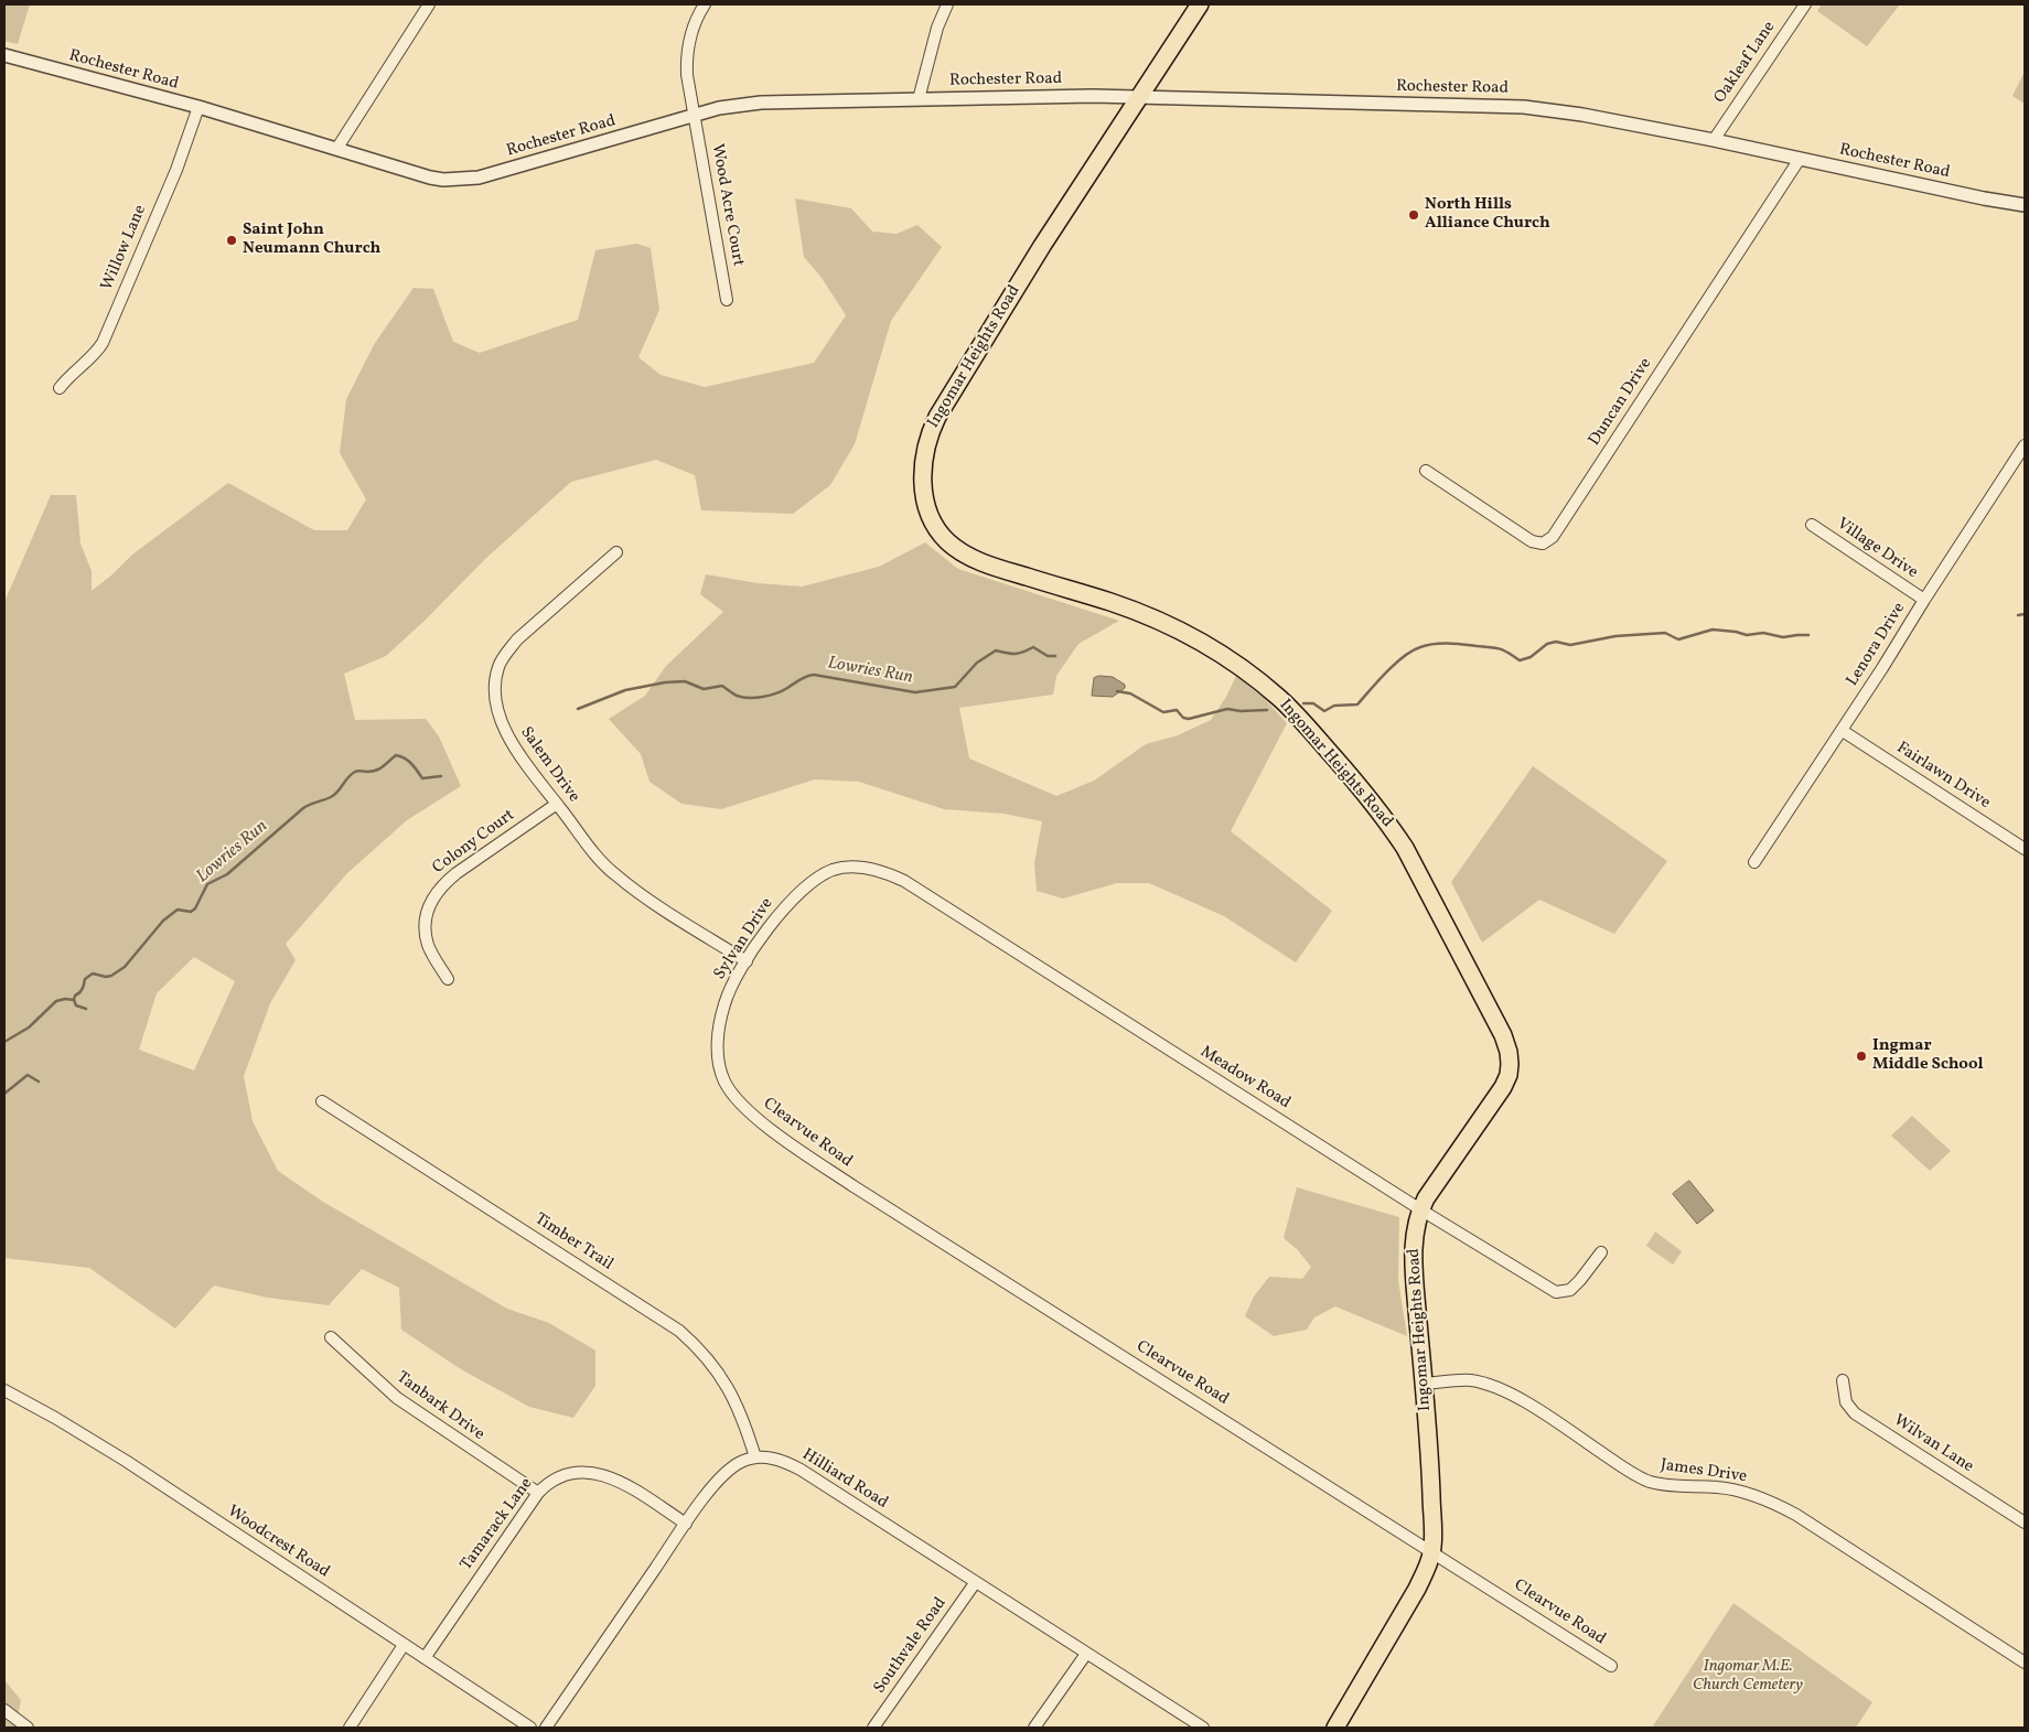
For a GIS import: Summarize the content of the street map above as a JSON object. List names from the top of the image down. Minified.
{"streets":{"main road":["Ingomar Heights Road"],"street":["Oakleaf Lane","Rochester Road","Wood Acre Court","Willow Lane","Duncan Drive","Village Drive","Lenora Drive","Salem Drive","Fairlawn Drive","Colony Court","Sylvan Drive","Meadow Road","Clearvue Road","Timber Trail","Tanbark Drive","Wilvan Lane","James Drive","Hilliard Road","Tamarack Lane","Woodcrest Road","Southvale Road"]},"crossings":[["Oakleaf Lane","Rochester Road"],["Rochester Road","Wood Acre Court"],["Rochester Road","Willow Lane"],["Rochester Road","Ingomar Heights Road"],["Rochester Road","Duncan Drive"],["Ingomar Heights Road","Meadow Road"],["Ingomar Heights Road","Clearvue Road"],["Ingomar Heights Road","James Drive"],["Village Drive","Lenora Drive"],["Lenora Drive","Fairlawn Drive"],["Salem Drive","Colony Court"],["Salem Drive","Sylvan Drive"],["Sylvan Drive","Meadow Road"],["Sylvan Drive","Clearvue Road"],["Timber Trail","Hilliard Road"],["Tanbark Drive","Tamarack Lane"],["Hilliard Road","Southvale Road"],["Tamarack Lane","Woodcrest Road"]],"water":["Lowries Run"],"parks":["Ingomar M.E. Church Cemetery"],"places":["North Hills Alliance Church","Saint John Neumann Church","Ingmar Middle School"]}
